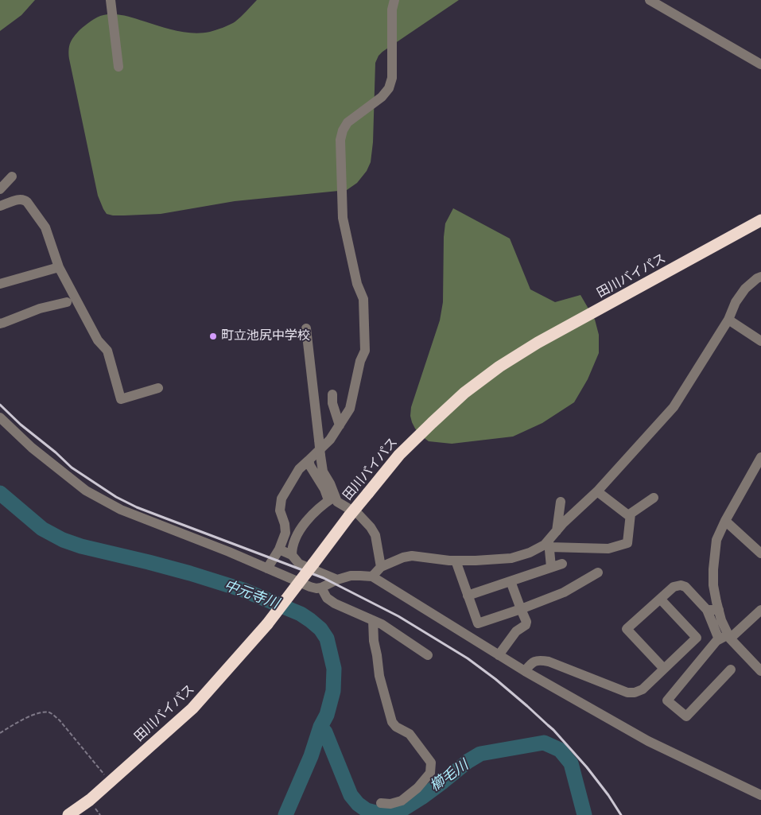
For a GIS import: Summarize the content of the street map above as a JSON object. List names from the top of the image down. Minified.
{"streets":{"highway":["田川バイパス"]},"water":["中元寺川","櫛毛川"],"places":["町立池尻中学校"]}
